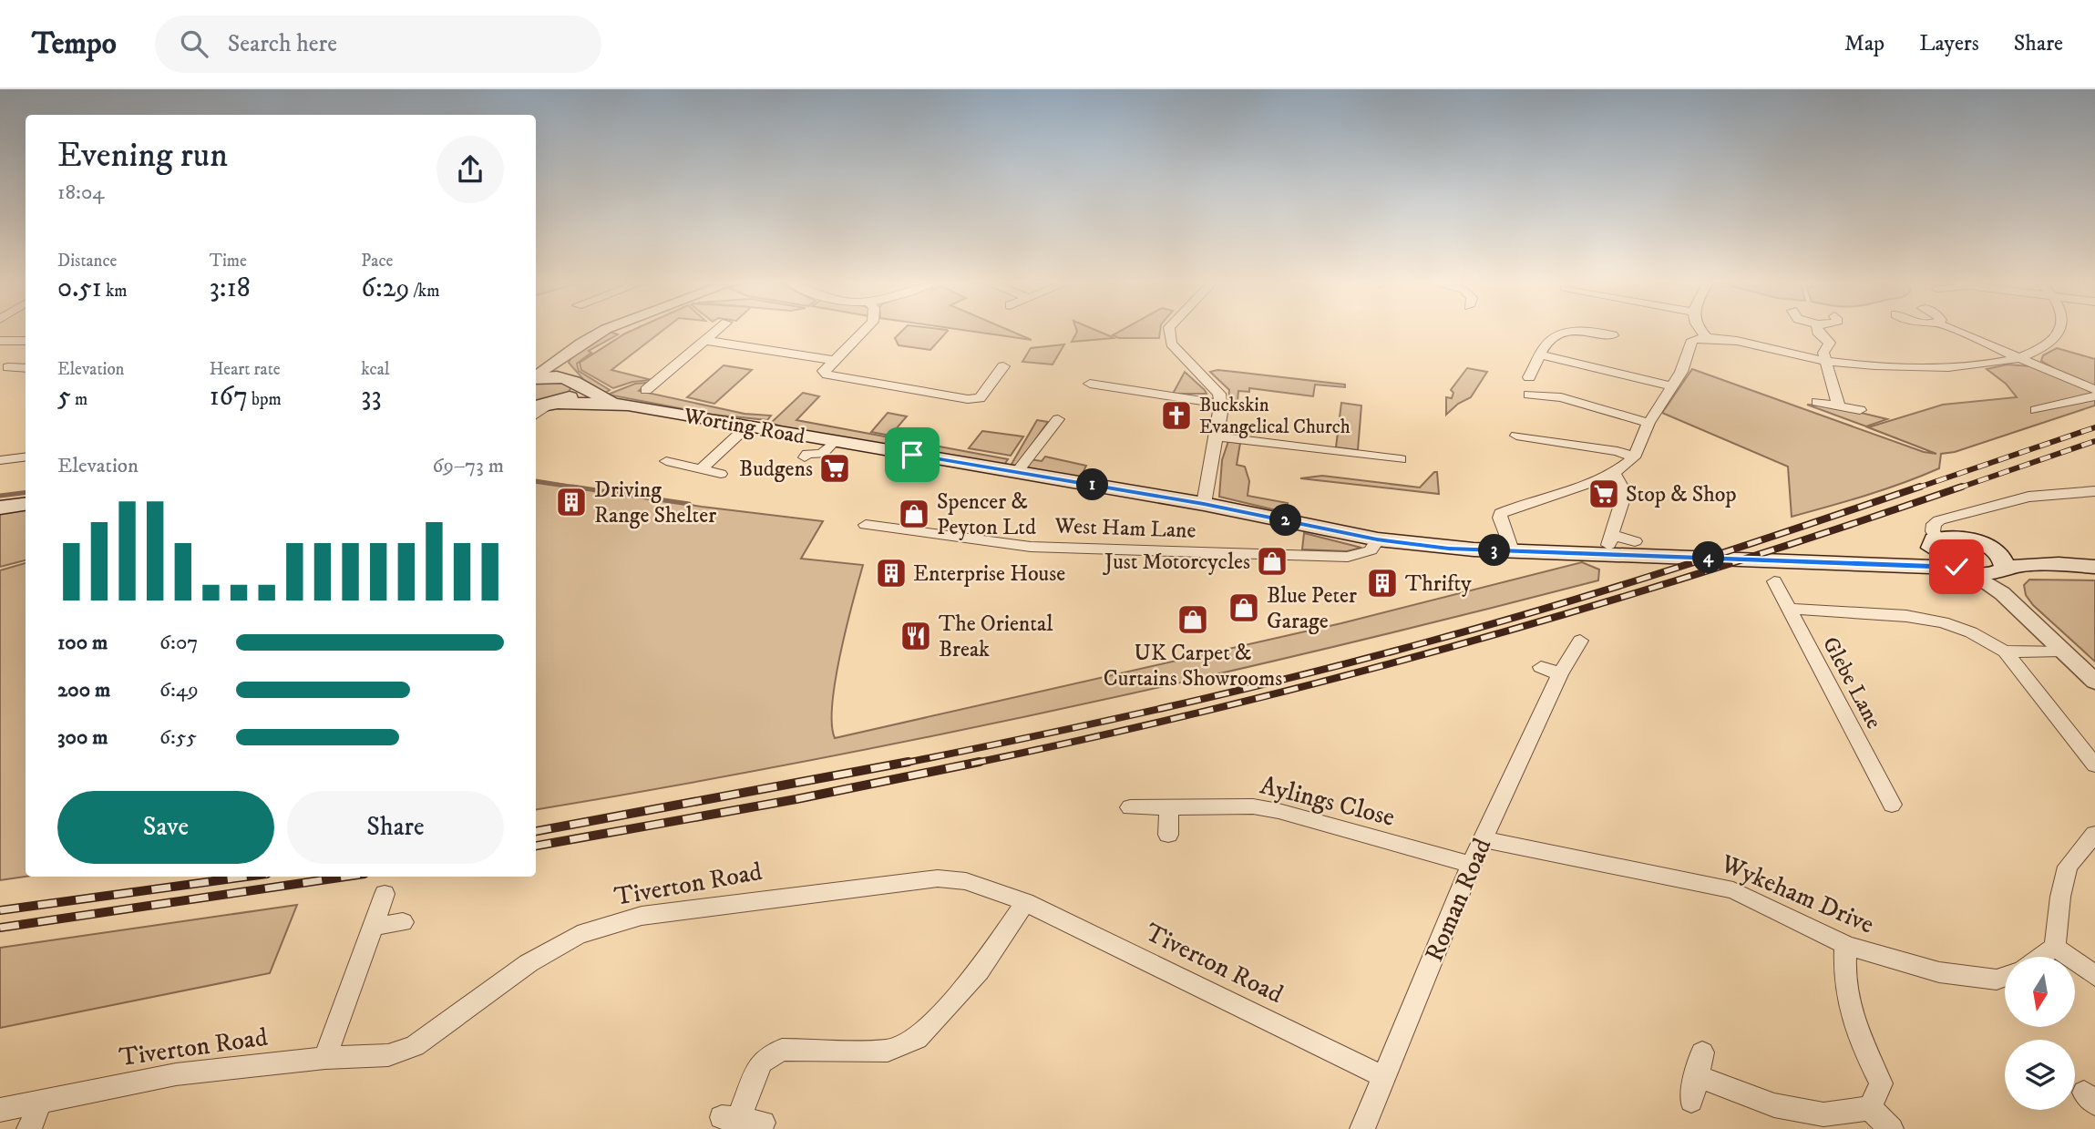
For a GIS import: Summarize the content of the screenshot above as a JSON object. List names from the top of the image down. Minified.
{"streets":{"main road":["Worting Road"],"street":["West Ham Lane","Glebe Lane","Aylings Close","Tiverton Road","Wykeham Drive","Roman Road"]},"crossings":[["Worting Road","West Ham Lane"],["Aylings Close","Roman Road"],["Tiverton Road","Roman Road"],["Wykeham Drive","Roman Road"]],"places":{"church":["Buckskin Evangelical Church"],"supermarket":["Budgens","Stop & Shop"],"building":["Driving Range Shelter","Enterprise House","Thrifty"],"shop":["Spencer & Peyton Ltd","Just Motorcycles","Blue Peter Garage","UK Carpet & Curtains Showrooms"],"restaurant":["The Oriental Break"]},"north":"bottom","page":{"header":"Tempo","search":"Search here","nav":["Map","Layers","Share"],"heading":["Evening run","18:04"],"stats":[["Distance","0.51 km"],["Time","3:18"],["Pace","6:29 /km"],["Elevation","5 m"],["Heart rate","167 bpm"],["kcal","33"]],"chart":["Elevation","69–73 m"],"pins":["1","2","3","4"],"list":[{"name":"100 m","note":"6:07"},{"name":"200 m","note":"6:49"},{"name":"300 m","note":"6:55"}],"buttons":["Save","Share"]}}
